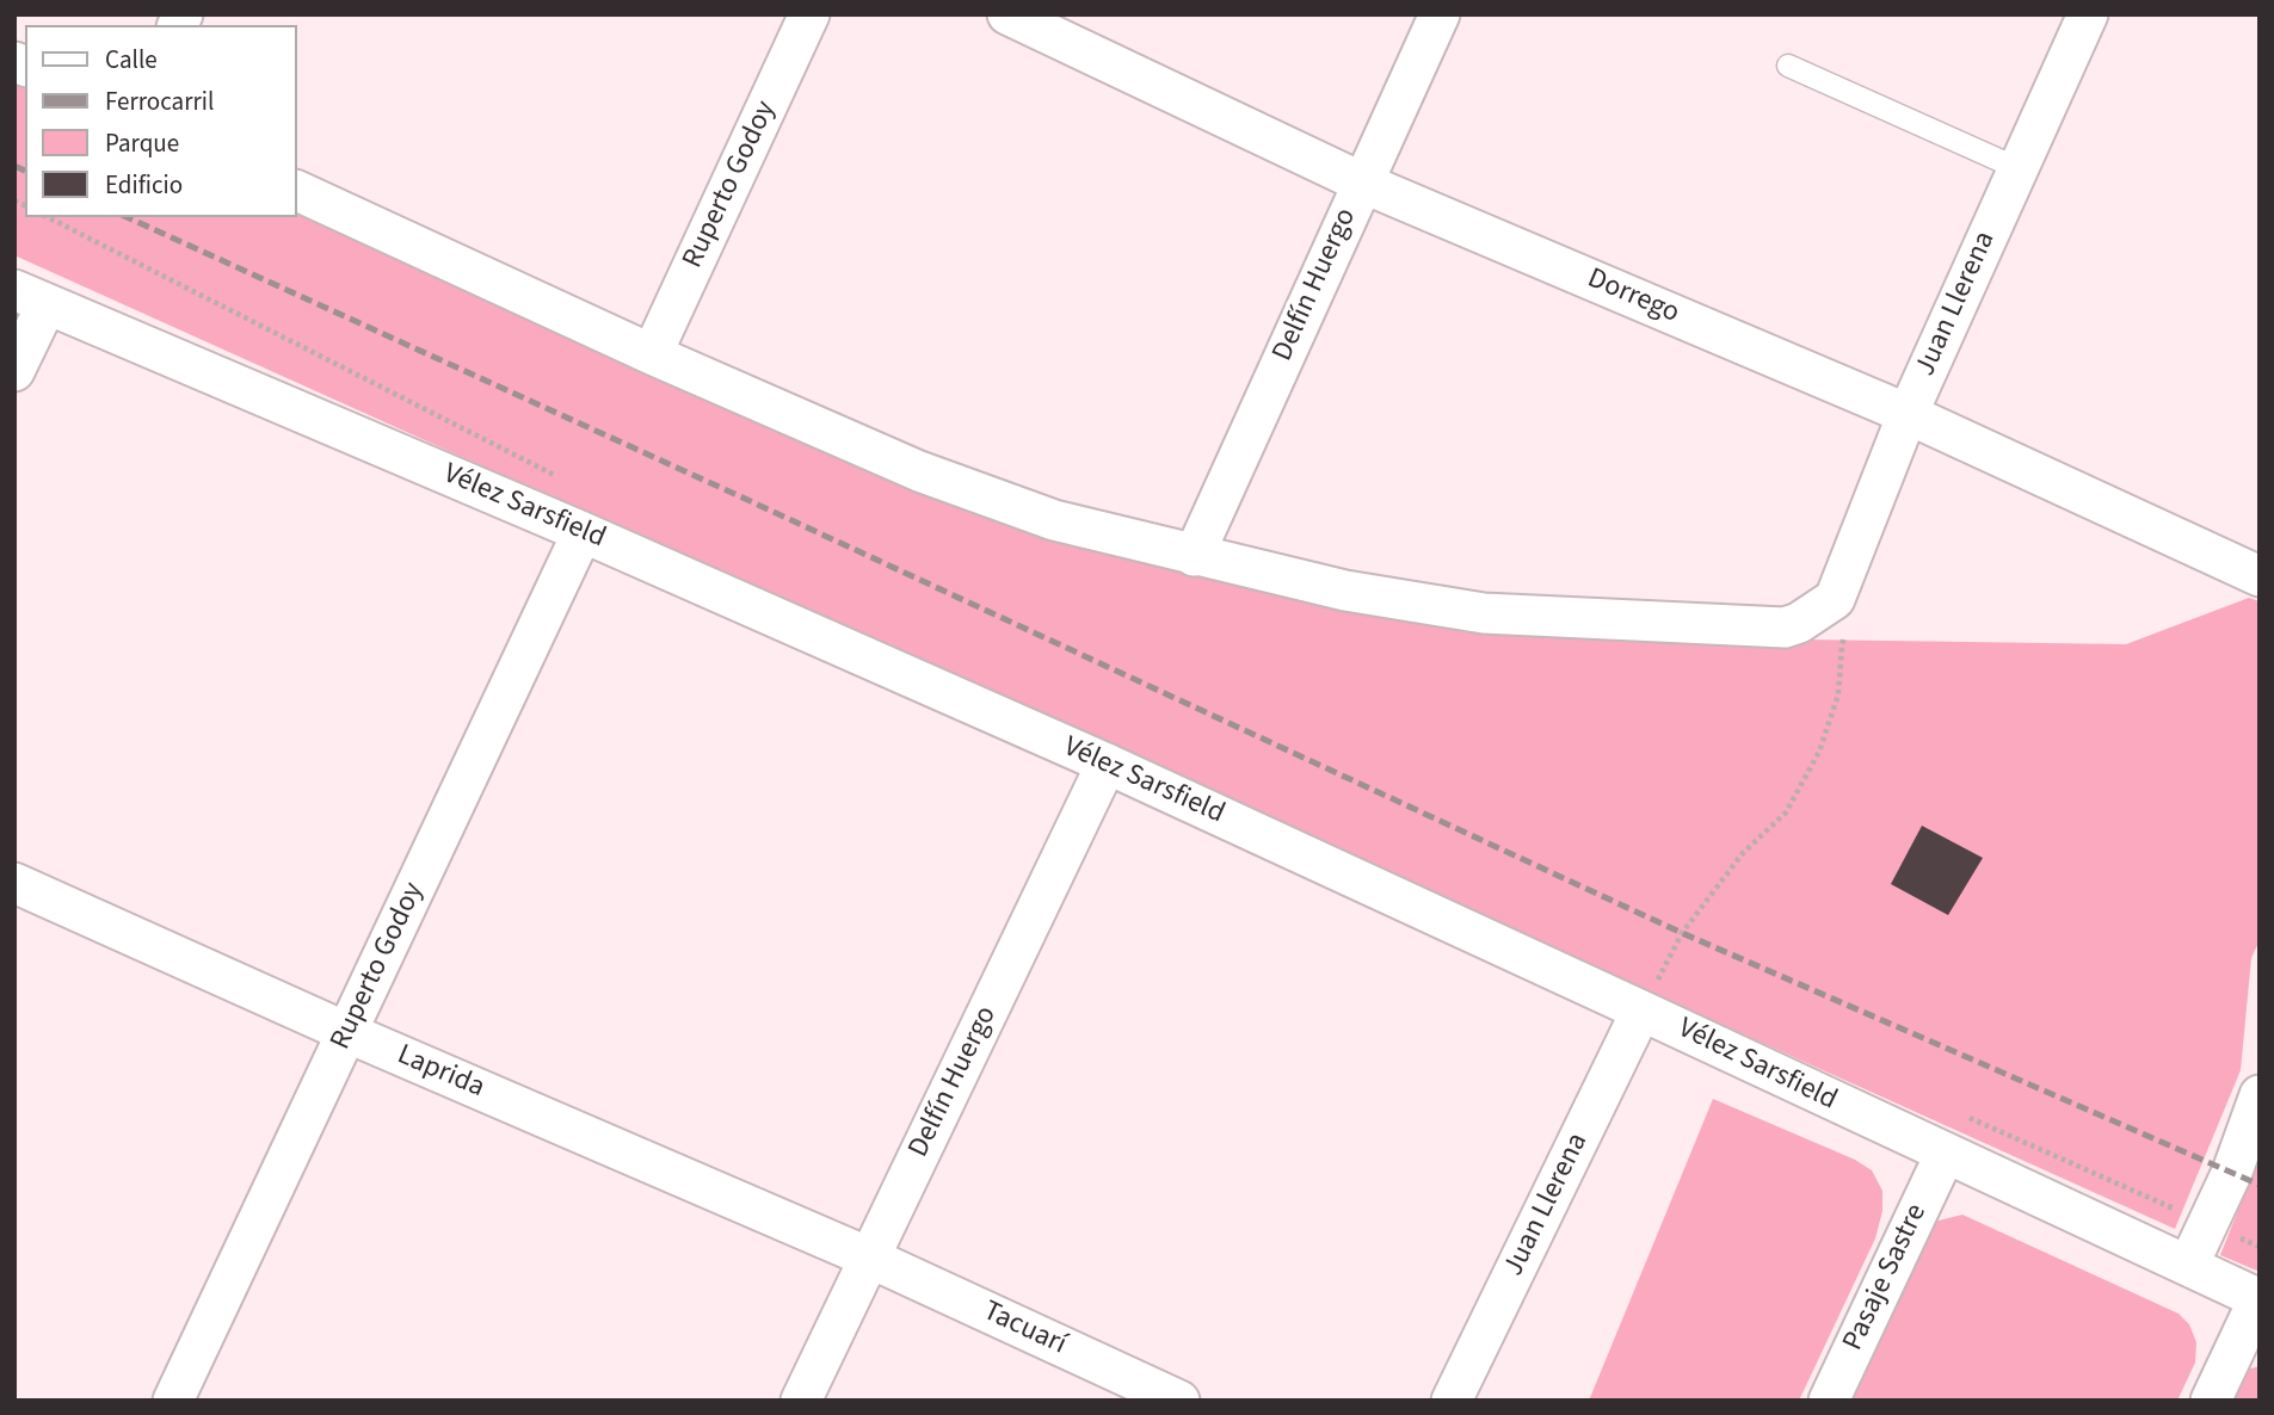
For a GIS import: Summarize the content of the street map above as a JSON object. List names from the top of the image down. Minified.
{"streets":{"street":["Ruperto Godoy","Delfín Huergo","Dorrego","Juan Llerena","Vélez Sarsfield","Laprida","Pasaje Sastre","Tacuarí"]},"crossings":[["Ruperto Godoy","Vélez Sarsfield"],["Ruperto Godoy","Laprida"],["Delfín Huergo","Dorrego"],["Delfín Huergo","Vélez Sarsfield"],["Delfín Huergo","Laprida"],["Delfín Huergo","Tacuarí"],["Dorrego","Juan Llerena"],["Juan Llerena","Vélez Sarsfield"],["Vélez Sarsfield","Pasaje Sastre"],["Laprida","Tacuarí"]],"legend":["Calle","Ferrocarril","Parque","Edificio"]}
